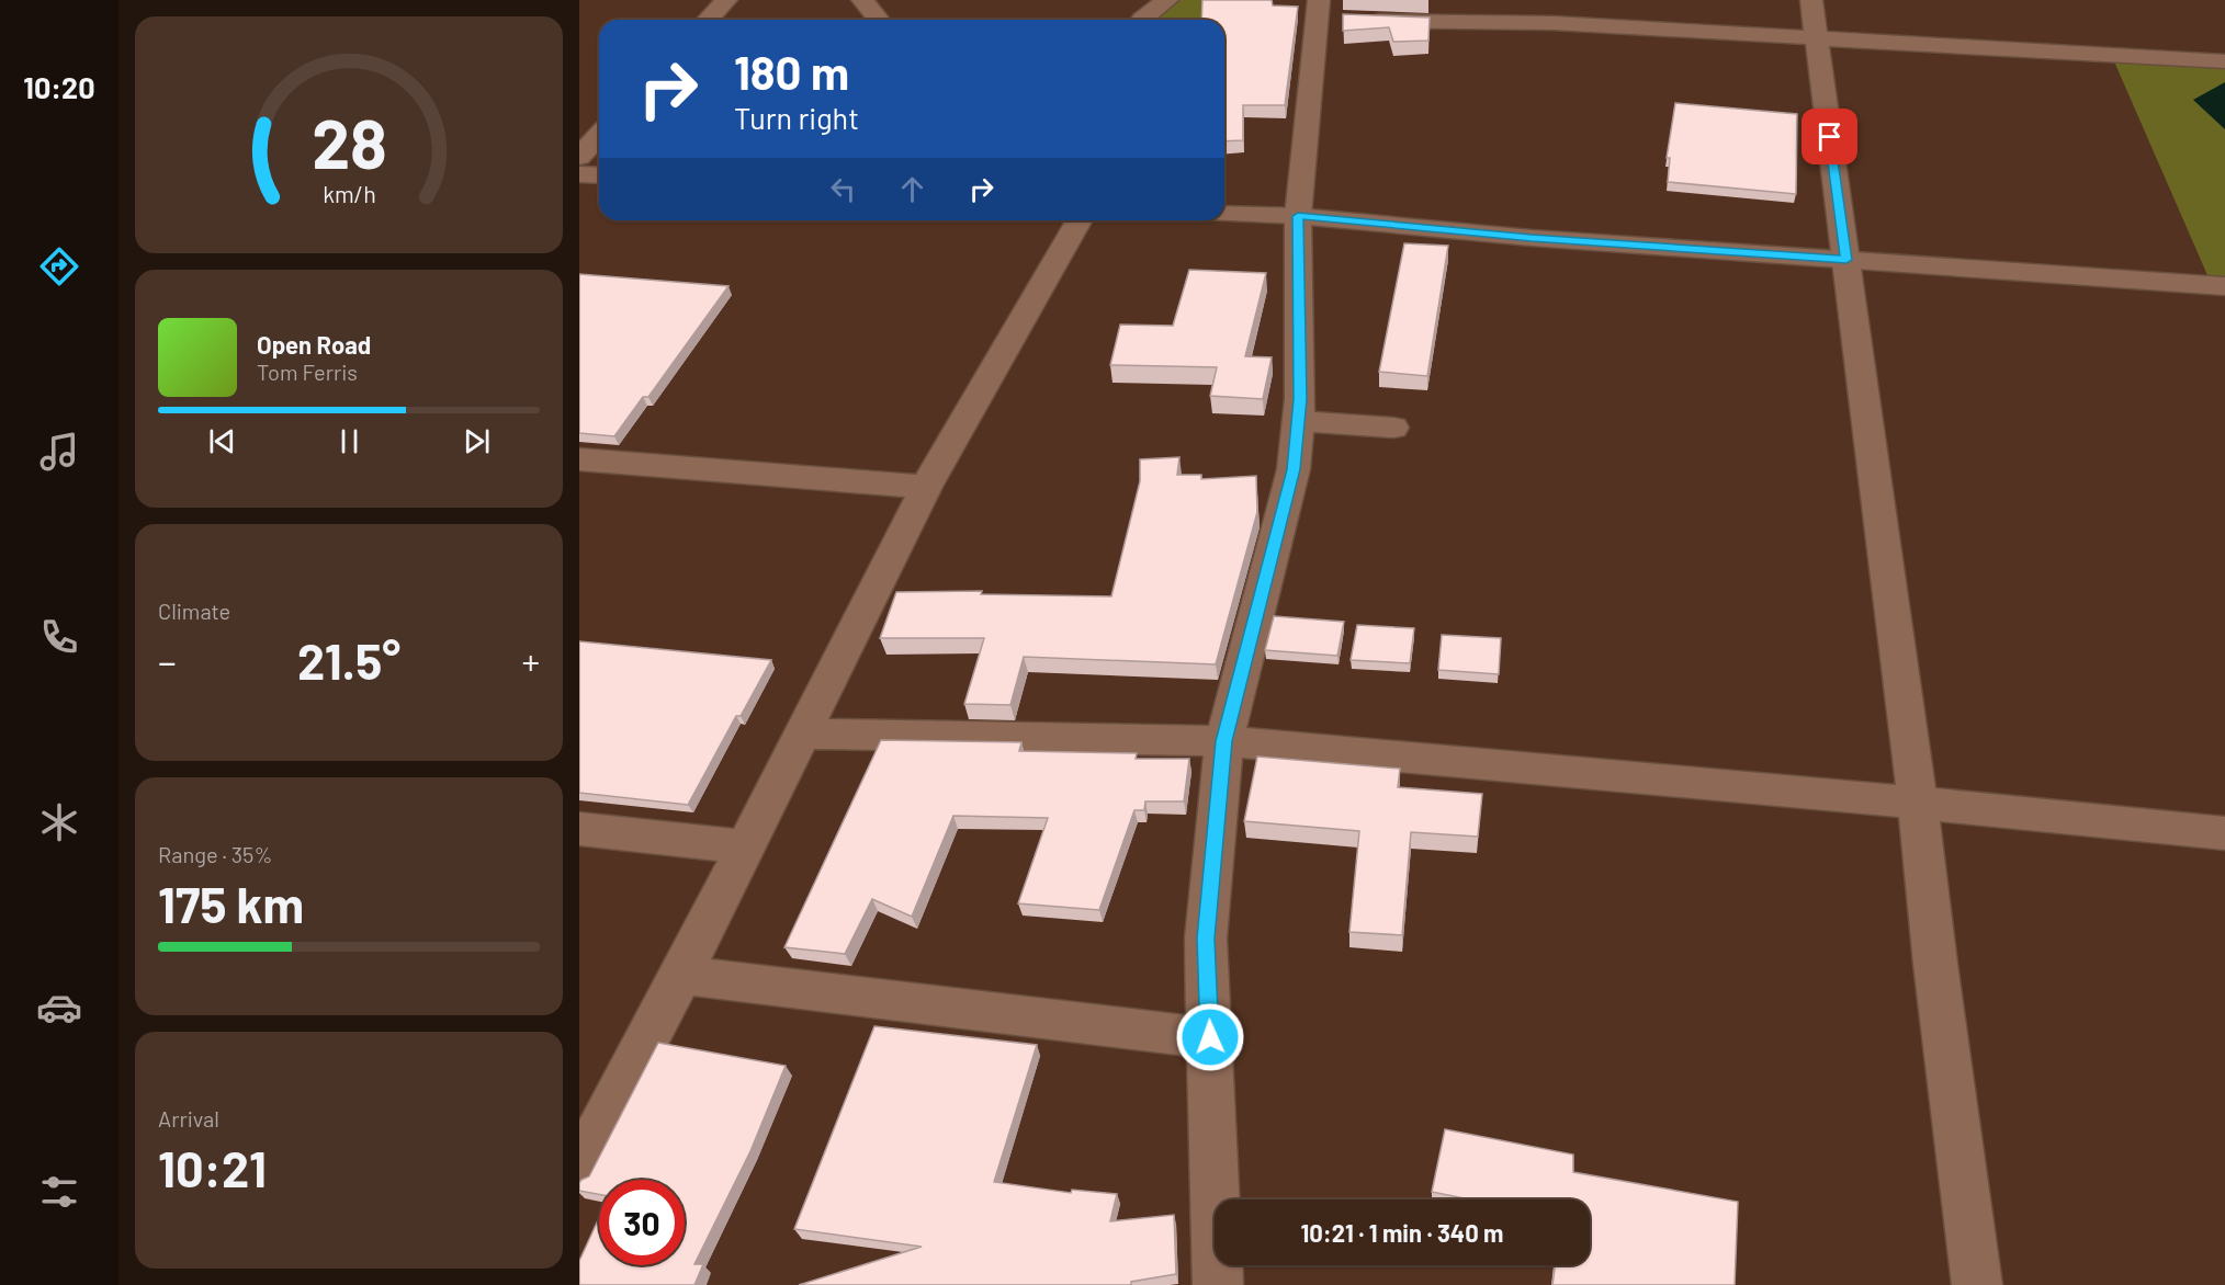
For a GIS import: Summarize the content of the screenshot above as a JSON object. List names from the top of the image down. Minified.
{"page":{"tabs":"10:20","turn":["180 m","Turn right"],"song":["Open Road","Tom Ferris"],"tile":["Climate",["Range · 35%","175 km"],["Arrival","10:21"]],"heat":["−","21.5°","+"],"limit":"30","trip":"10:21 · 1 min · 340 m","gauge":["28","km/h"]}}
